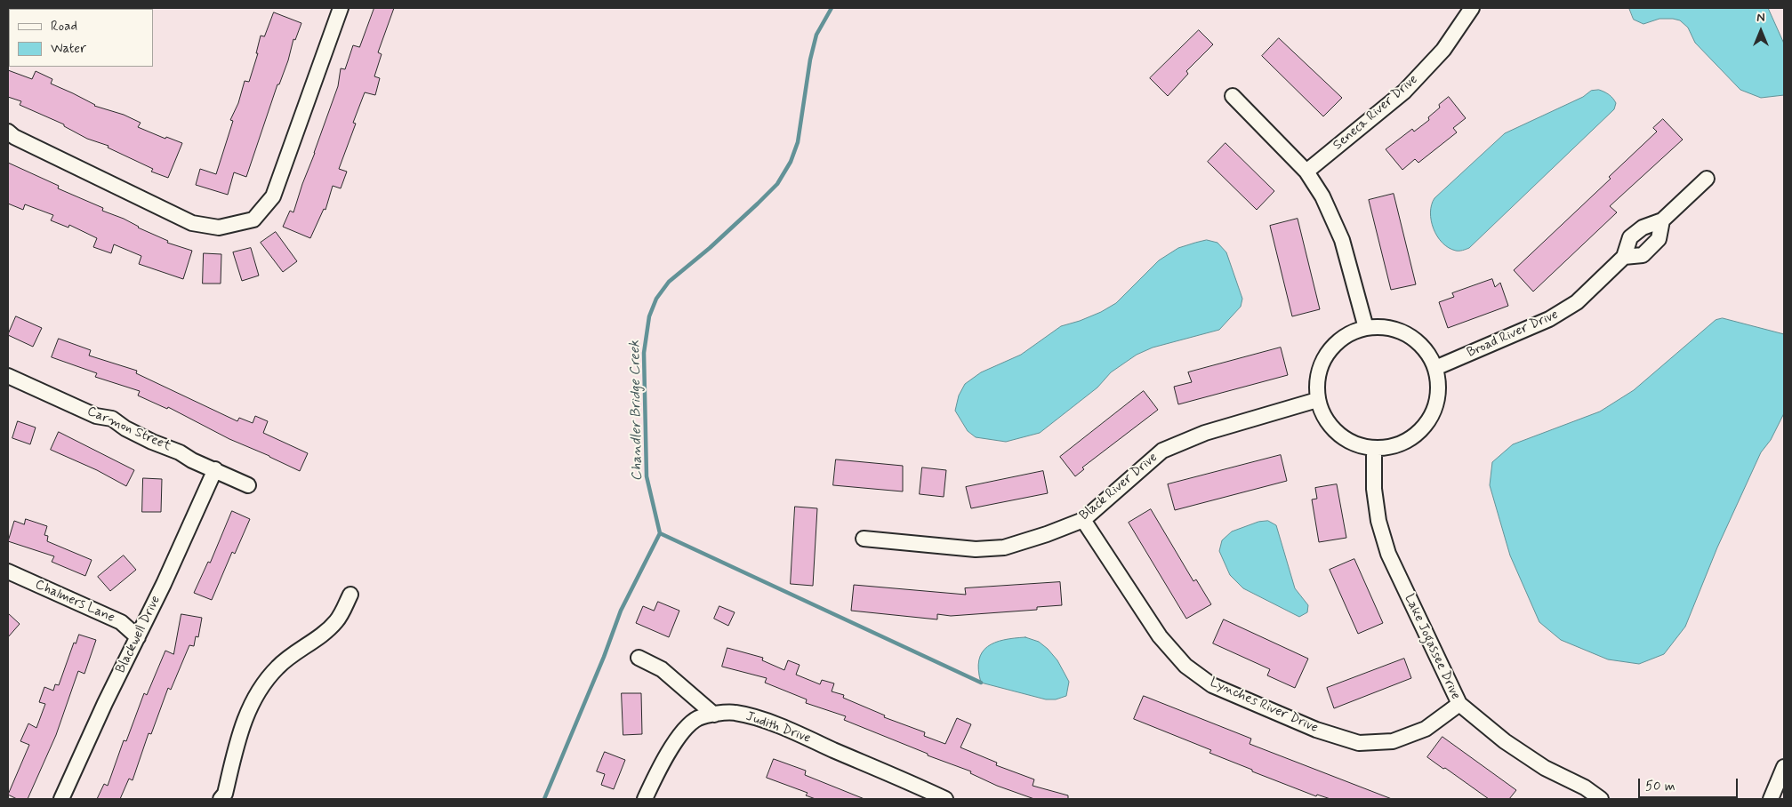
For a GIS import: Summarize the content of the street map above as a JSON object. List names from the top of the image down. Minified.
{"streets":{"street":["Seneca River Drive","Broad River Drive","Carmon Street","Black River Drive","Chalmers Lane","Blackwell Drive","Lake Jogassee Drive","Lynches River Drive","Judith Drive"]},"crossings":[["Broad River Drive","Black River Drive"],["Broad River Drive","Lake Jogassee Drive"],["Carmon Street","Blackwell Drive"],["Black River Drive","Lake Jogassee Drive"],["Black River Drive","Lynches River Drive"],["Chalmers Lane","Blackwell Drive"],["Lake Jogassee Drive","Lynches River Drive"]],"water":["Chandler Bridge Creek"],"legend":["Road","Water"],"scale_bar":"50 m","north":"top"}
